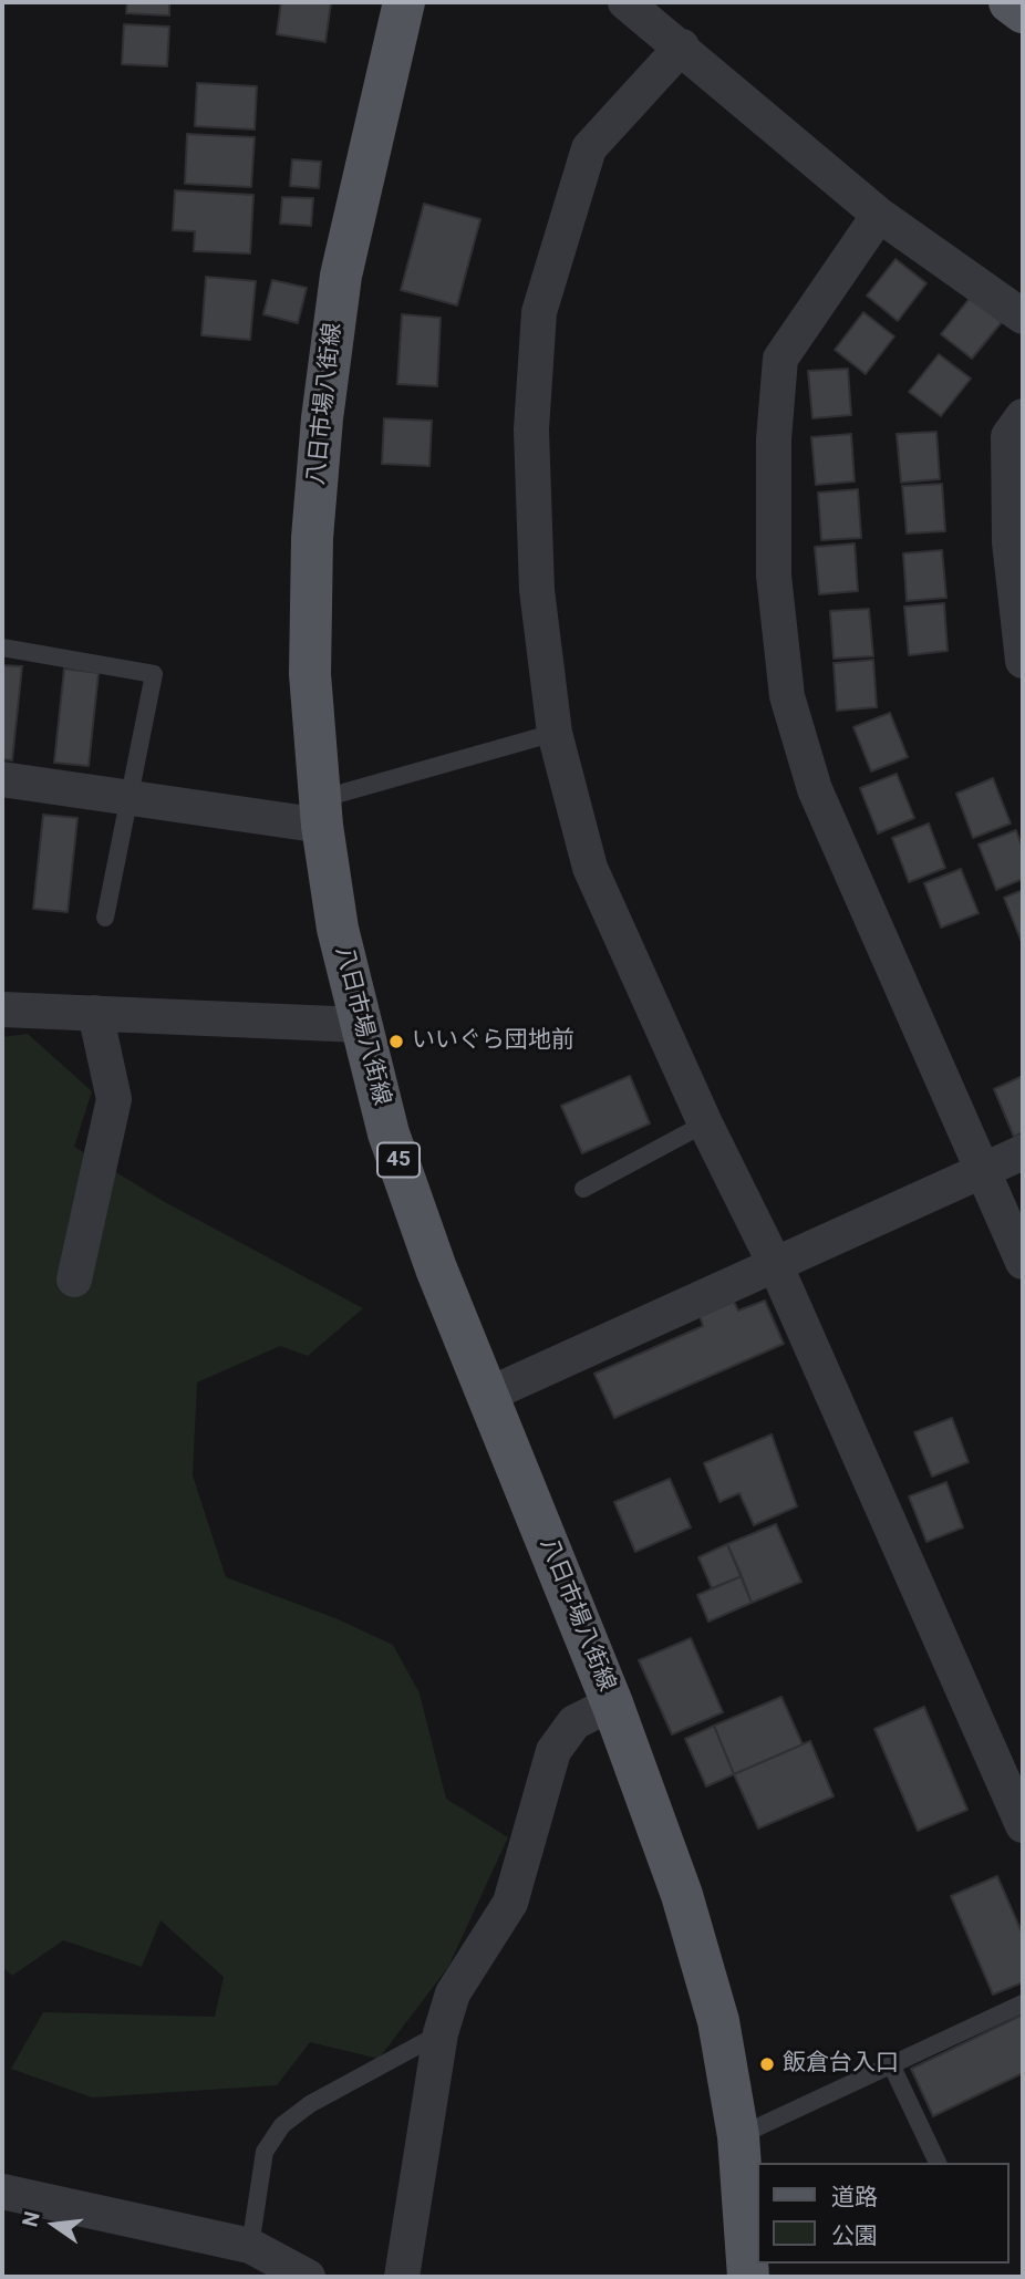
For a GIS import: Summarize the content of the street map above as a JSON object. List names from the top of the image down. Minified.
{"streets":{"main road":["八日市場八街線","45"]},"places":["いいぐら団地前","飯倉台入口"],"legend":["道路","公園"],"north":"left"}
